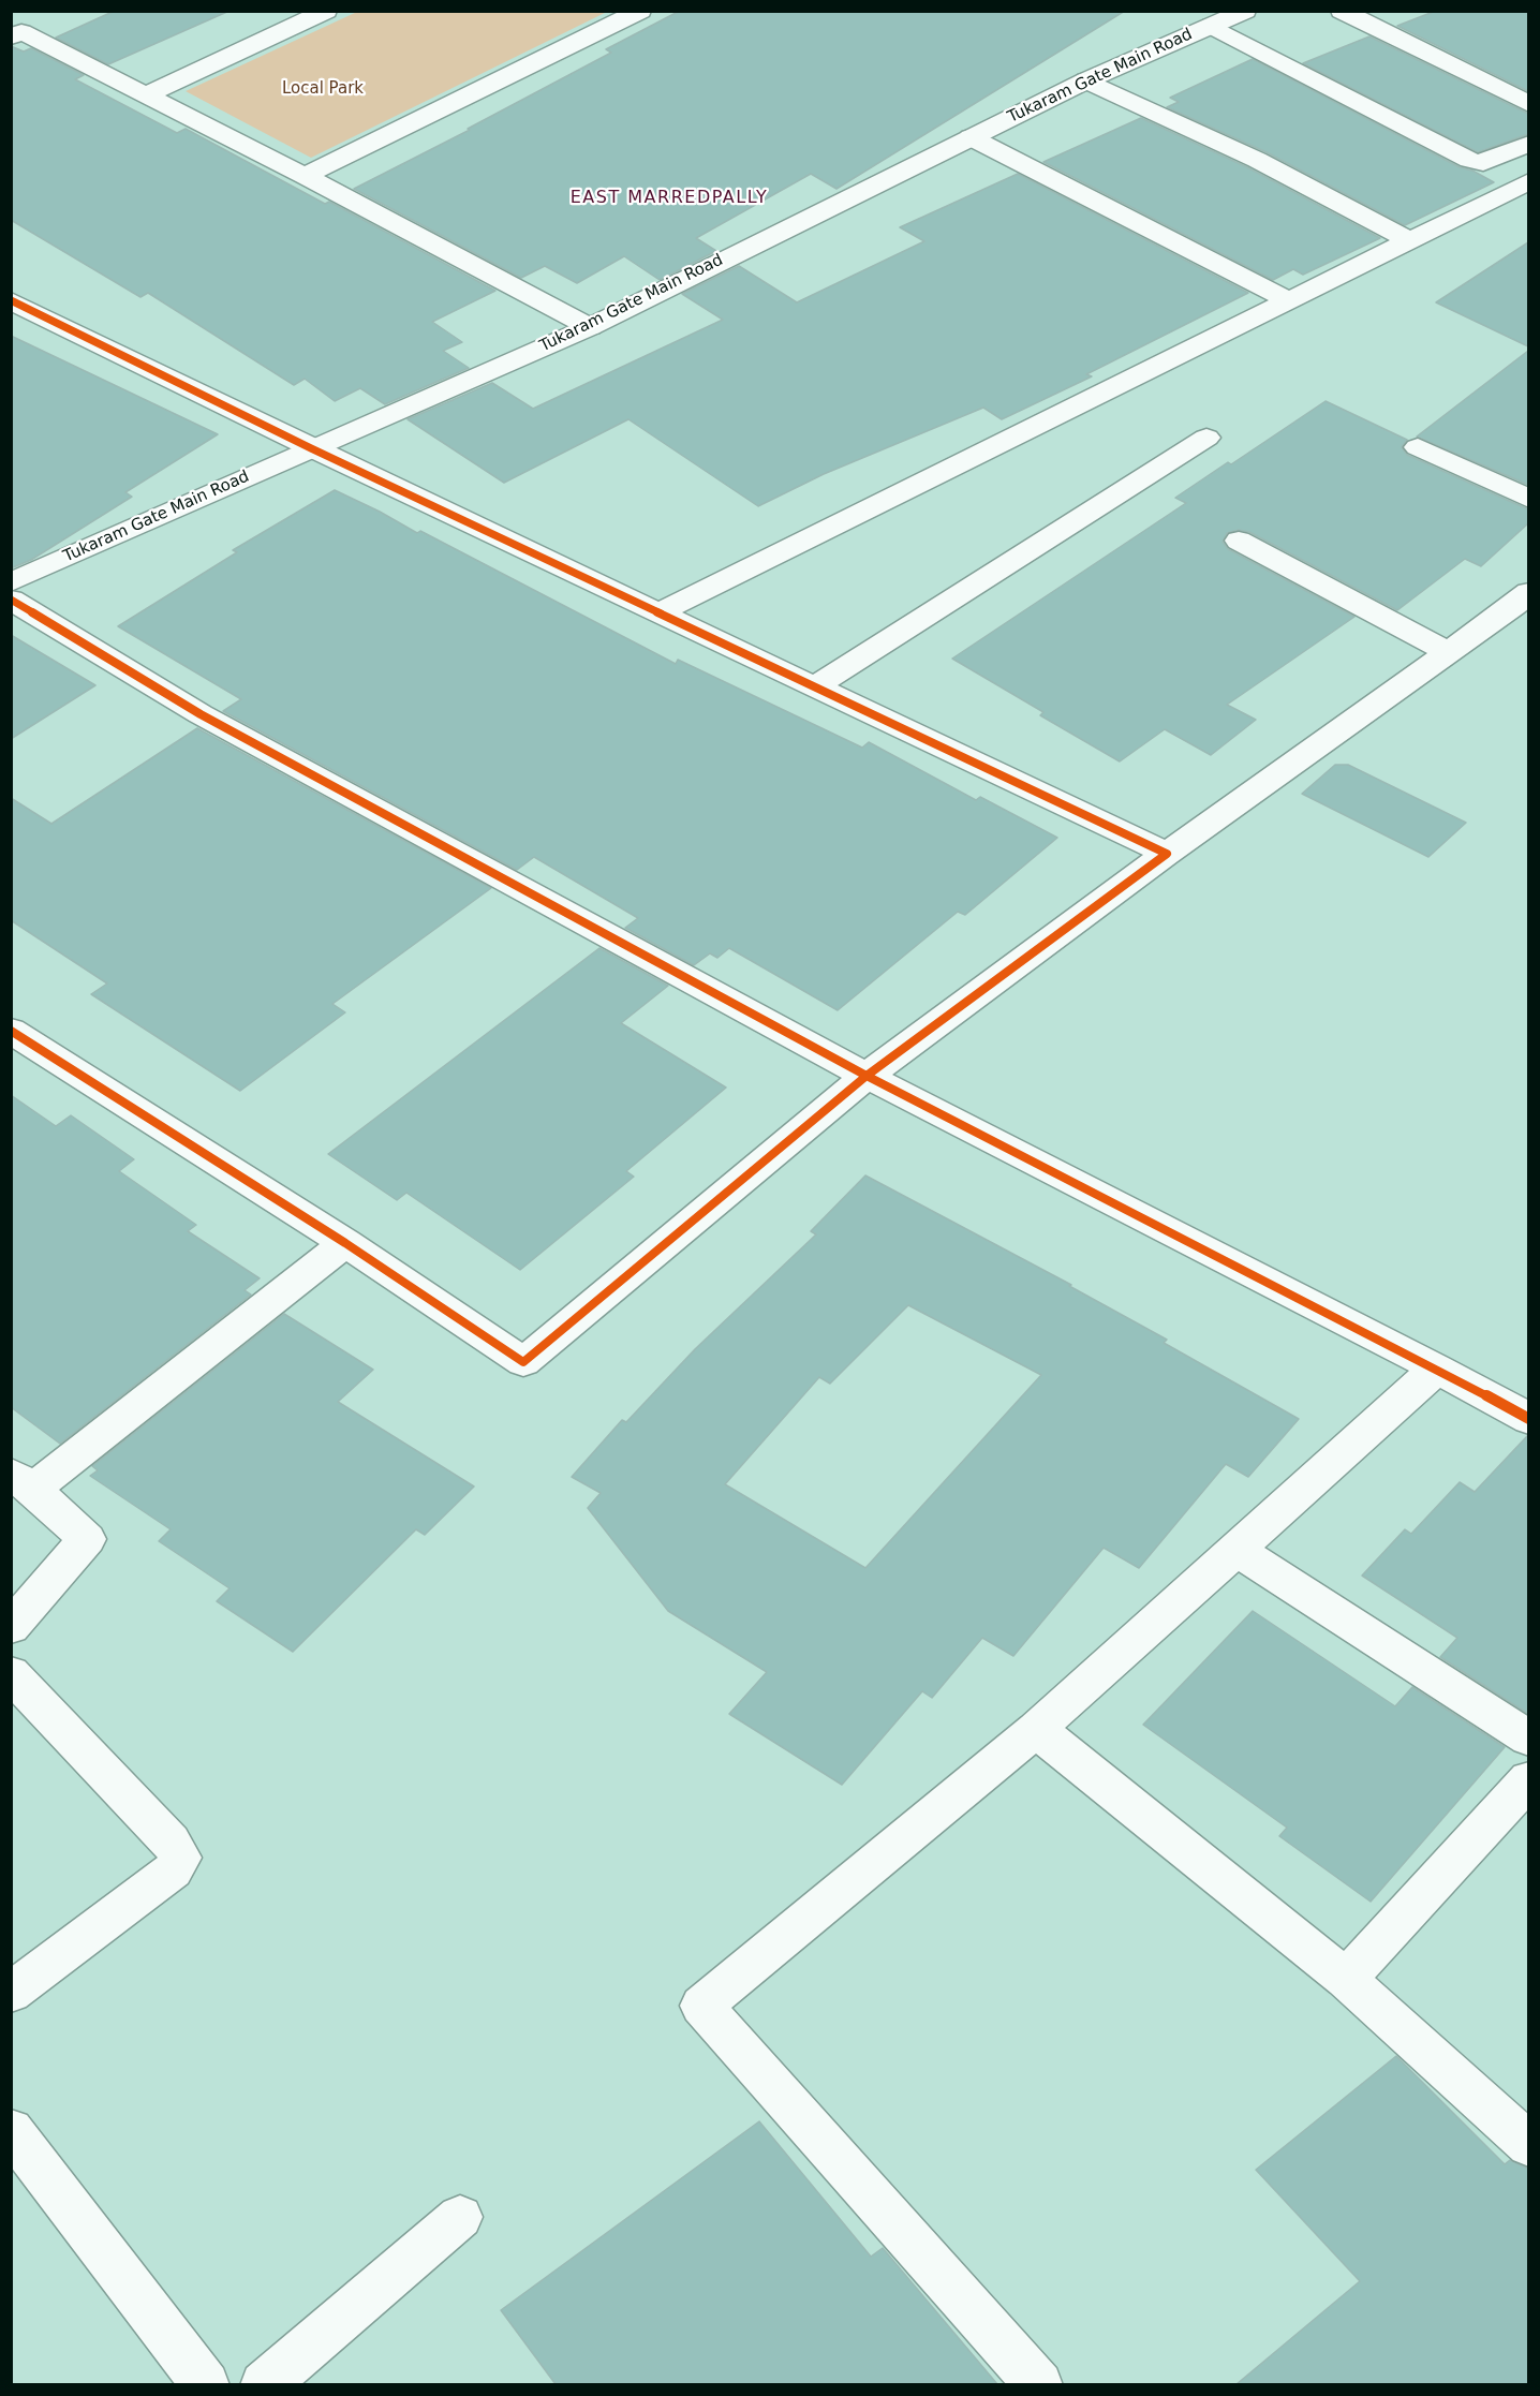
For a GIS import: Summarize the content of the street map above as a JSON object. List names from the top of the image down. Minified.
{"streets":{"street":["Tukaram Gate Main Road"]},"districts":["EAST MARREDPALLY"],"parks":["Local Park"]}
